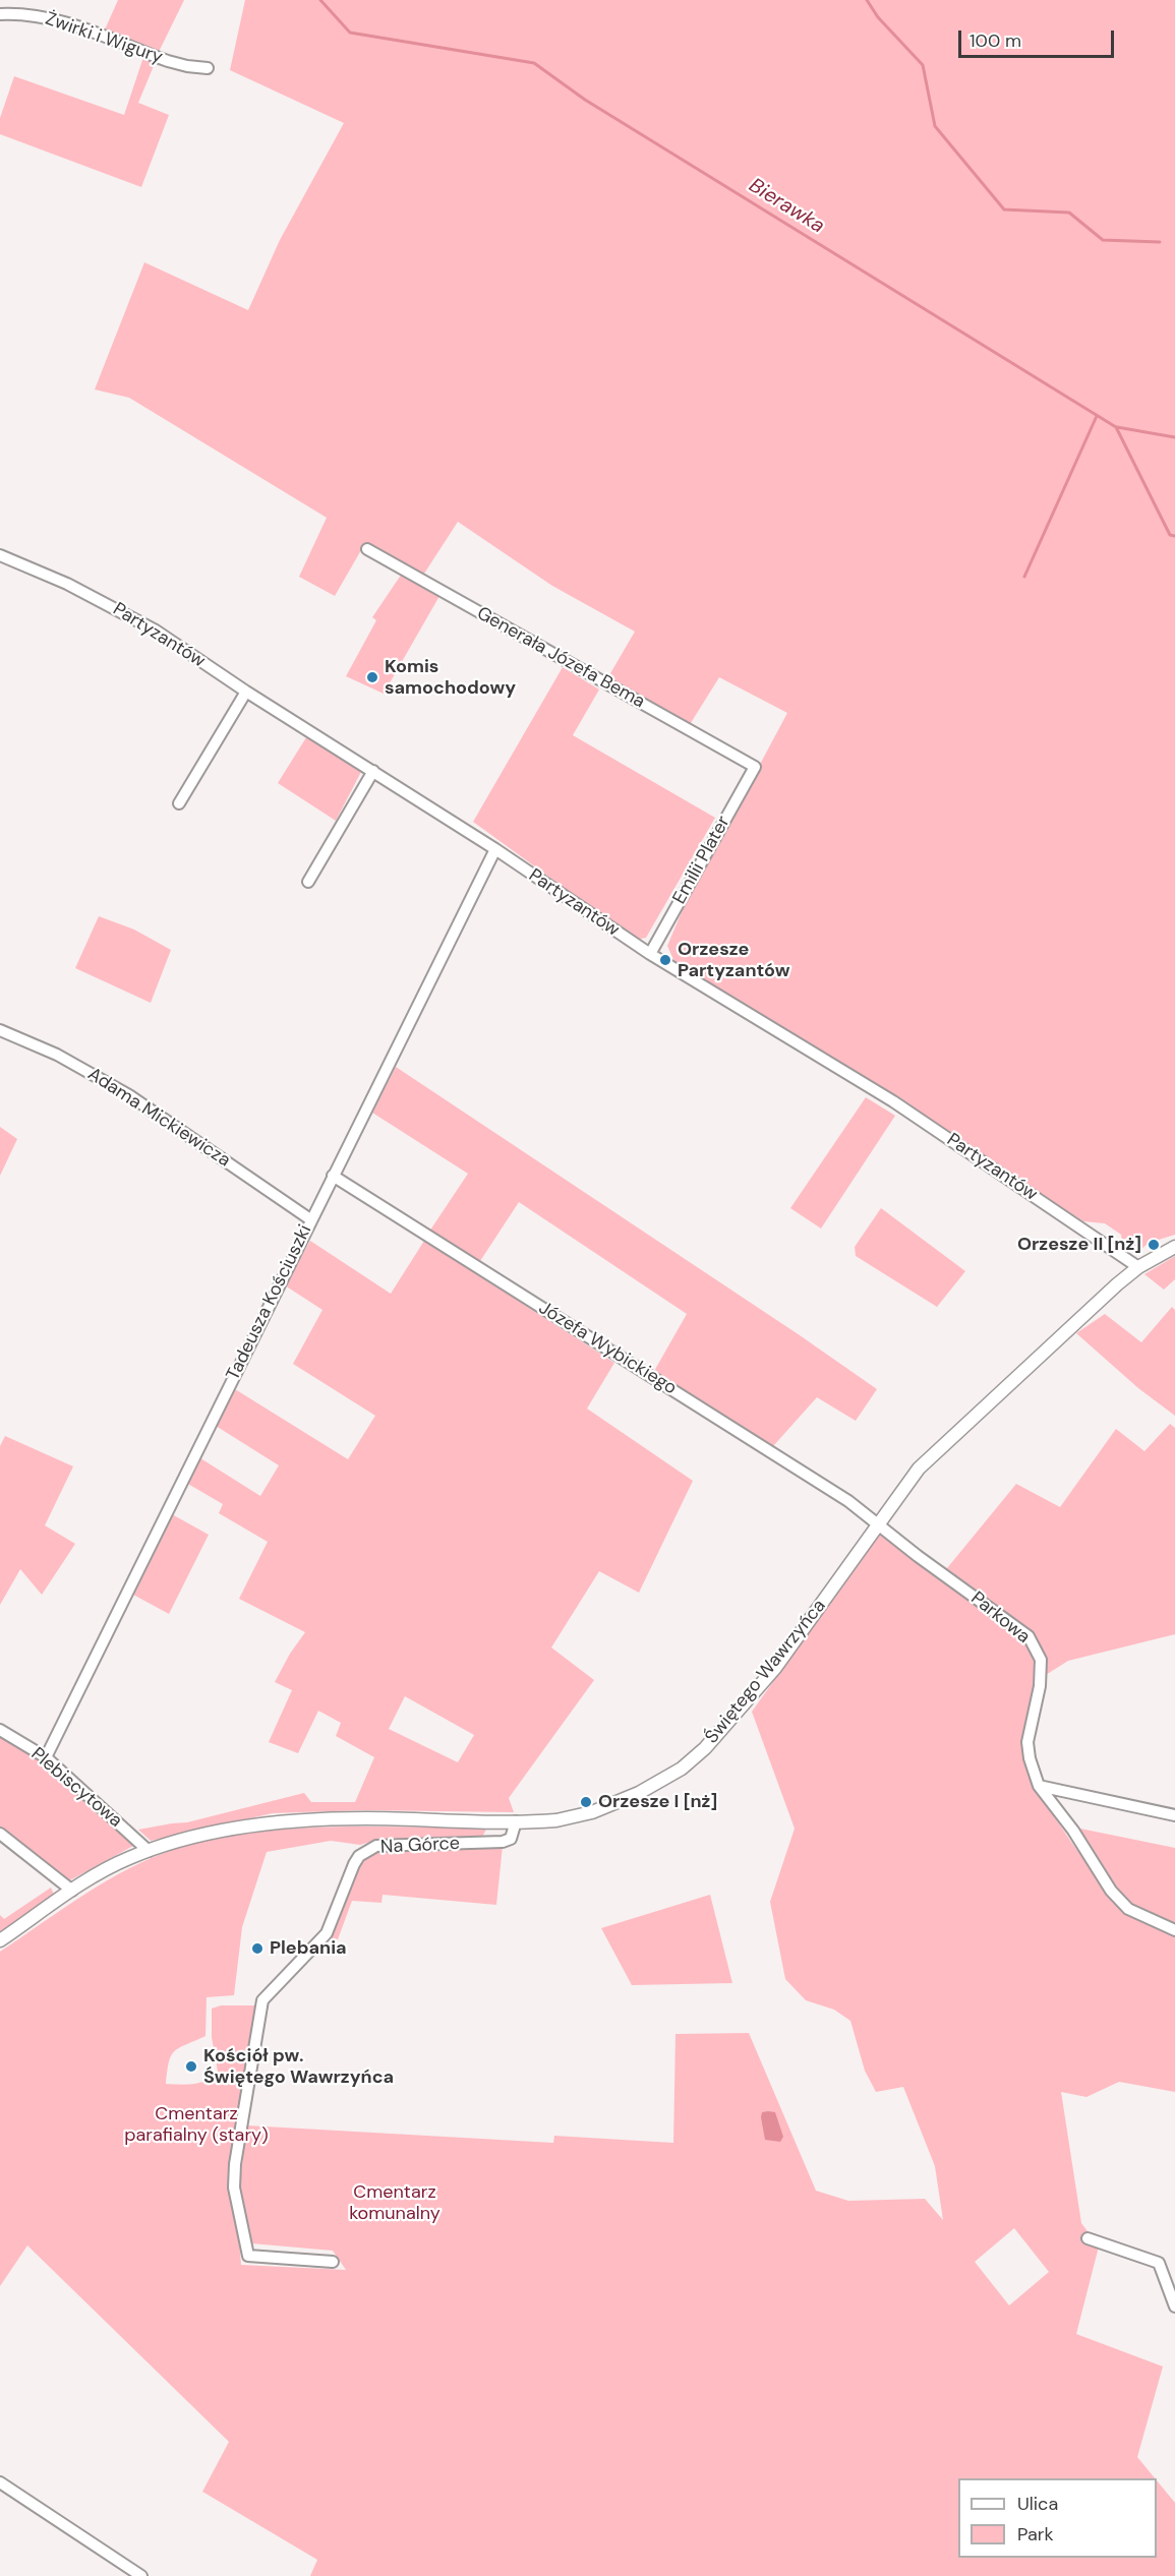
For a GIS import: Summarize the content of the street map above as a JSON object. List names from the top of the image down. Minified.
{"streets":{"street":["Żwirki i Wigury","Partyzantów","Generała Józefa Bema","Emilii Plater","Adama Mickiewicza","Tadeusza Kościuszki","Józefa Wybickiego","Parkowa","Świętego Wawrzyńca","Plebiscytowa","Na Górce"]},"crossings":[["Partyzantów","Emilii Plater"],["Partyzantów","Tadeusza Kościuszki"],["Partyzantów","Świętego Wawrzyńca"],["Generała Józefa Bema","Emilii Plater"],["Adama Mickiewicza","Tadeusza Kościuszki"],["Tadeusza Kościuszki","Józefa Wybickiego"],["Tadeusza Kościuszki","Plebiscytowa"],["Józefa Wybickiego","Parkowa"],["Józefa Wybickiego","Świętego Wawrzyńca"],["Parkowa","Świętego Wawrzyńca"],["Świętego Wawrzyńca","Plebiscytowa"],["Świętego Wawrzyńca","Na Górce"]],"water":["Bierawka"],"parks":["Cmentarz parafialny (stary)","Cmentarz komunalny"],"places":["Komis samochodowy","Orzesze Partyzantów","Orzesze II [nż]","Orzesze I [nż]","Plebania","Kościół pw. Świętego Wawrzyńca"],"legend":["Ulica","Park"],"scale_bar":"100 m"}
